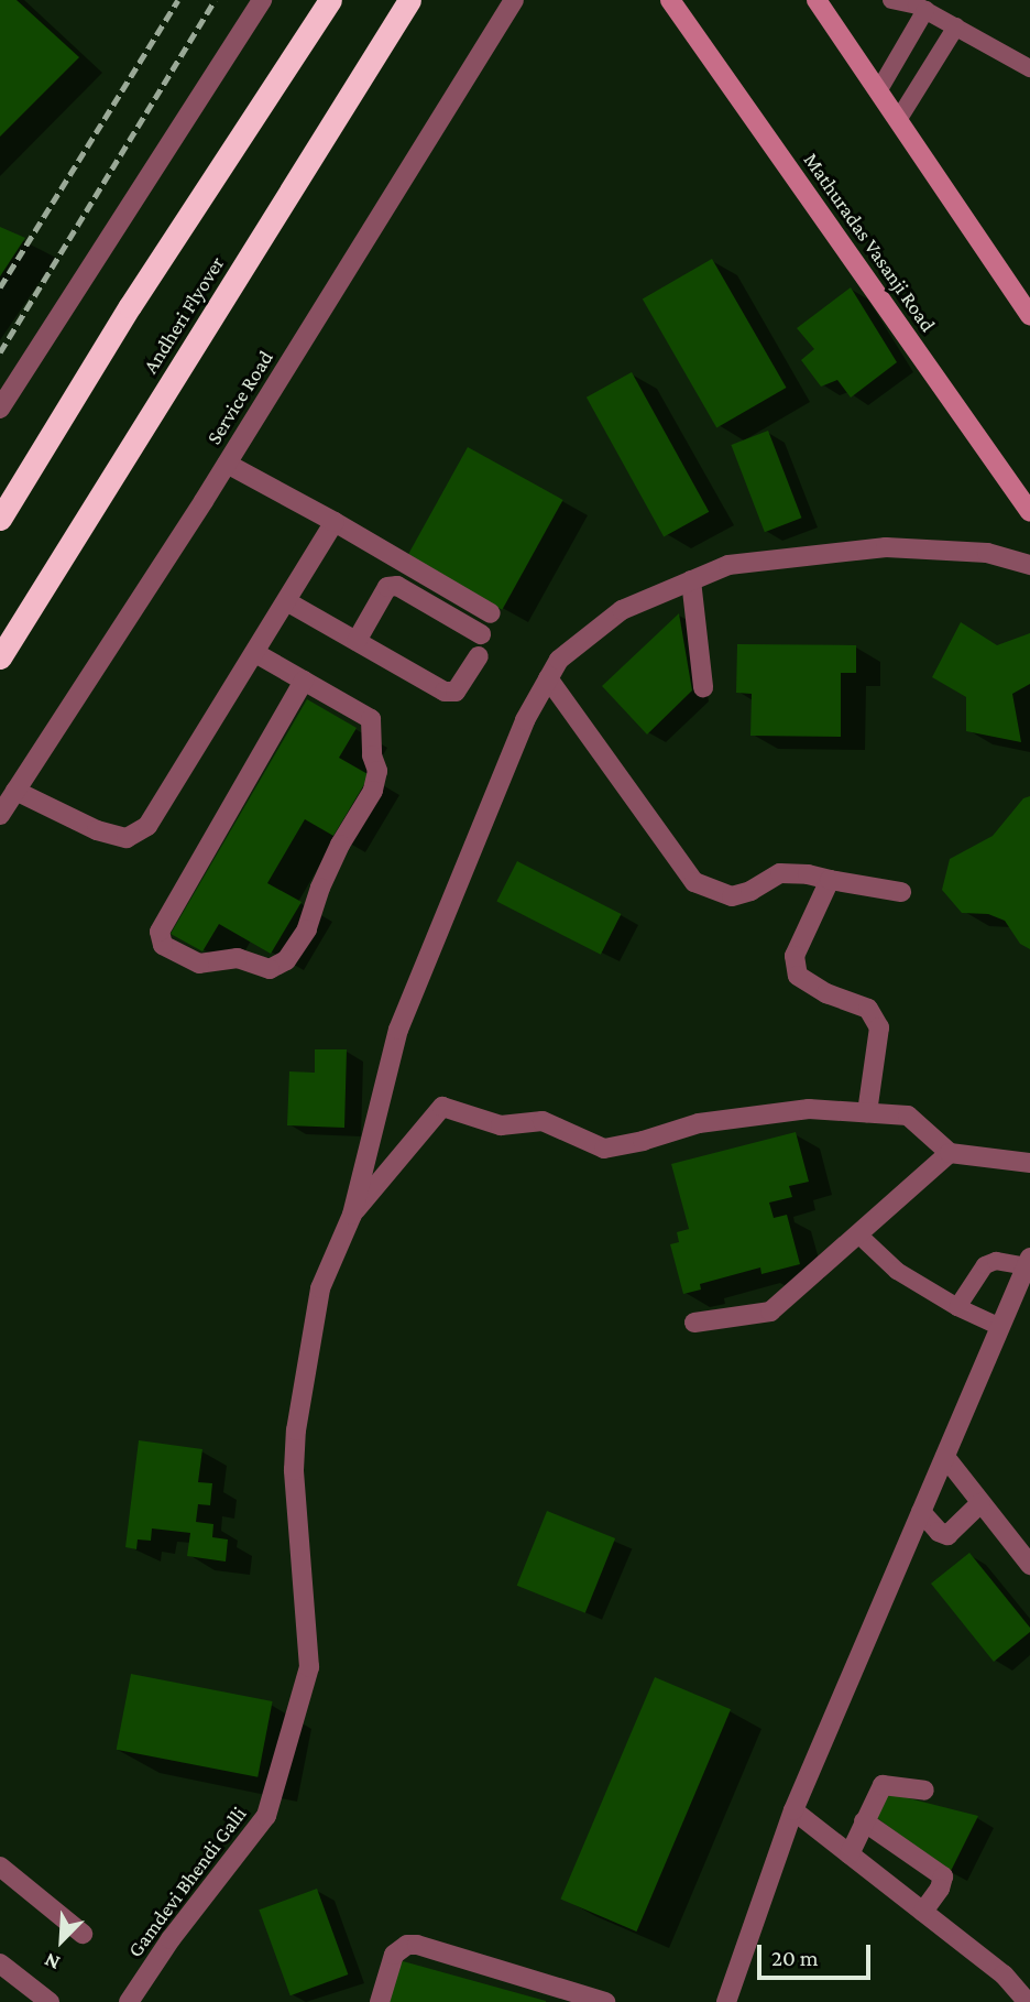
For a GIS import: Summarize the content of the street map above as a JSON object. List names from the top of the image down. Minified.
{"streets":{"highway":["Andheri Flyover"],"main road":["Mathuradas Vasanji Road"],"street":["Service Road","Gamdevi Bhendi Galli"]},"scale_bar":"20 m","north":"bottom left"}
